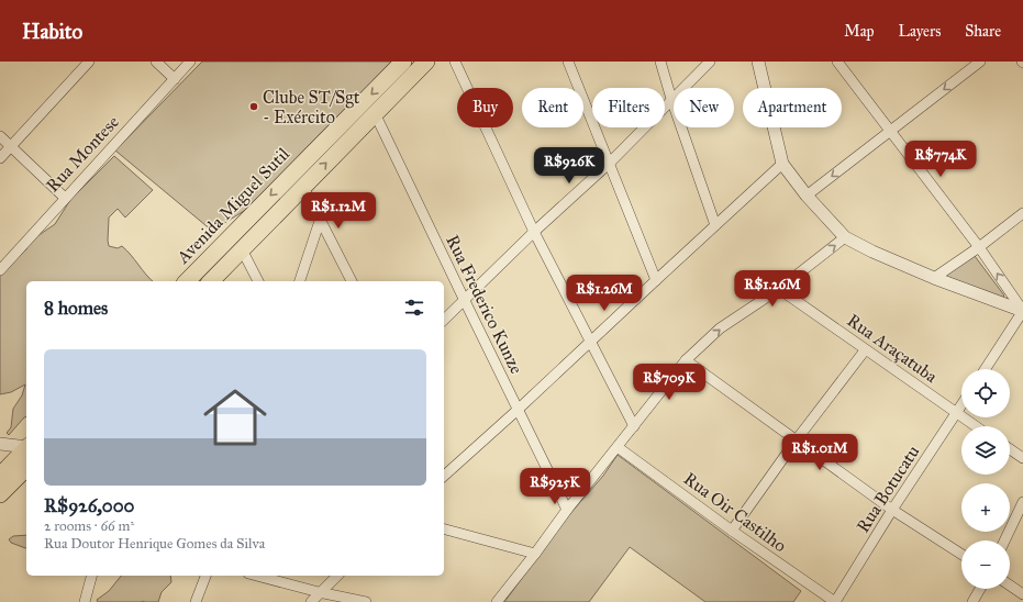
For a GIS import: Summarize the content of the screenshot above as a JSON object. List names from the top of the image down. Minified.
{"streets":{"highway":["Avenida Miguel Sutil"],"street":["Rua Montese","Rua Frederico Kunze","Rua Araçatuba","Rua Botucatu","Rua Oir Castilho"]},"crossings":[["Avenida Miguel Sutil","Rua Frederico Kunze"],["Rua Araçatuba","Rua Botucatu"],["Rua Botucatu","Rua Oir Castilho"]],"places":["Clube ST/Sgt - Exército"],"page":{"header":"Habito","nav":["Map","Layers","Share"],"chip":["Buy","Rent","Filters","New","Apartment"],"price":["R$774K","R$926K","R$1.12M","R$1.26M","R$1.26M","R$709K","R$1.01M","R$925K"],"heading":"8 homes","list":[{"name":"R$926,000","note":"2 rooms · 66 m² · Rua Doutor Henrique Gomes da Silva"}],"map_buttons":["+","−"]}}
